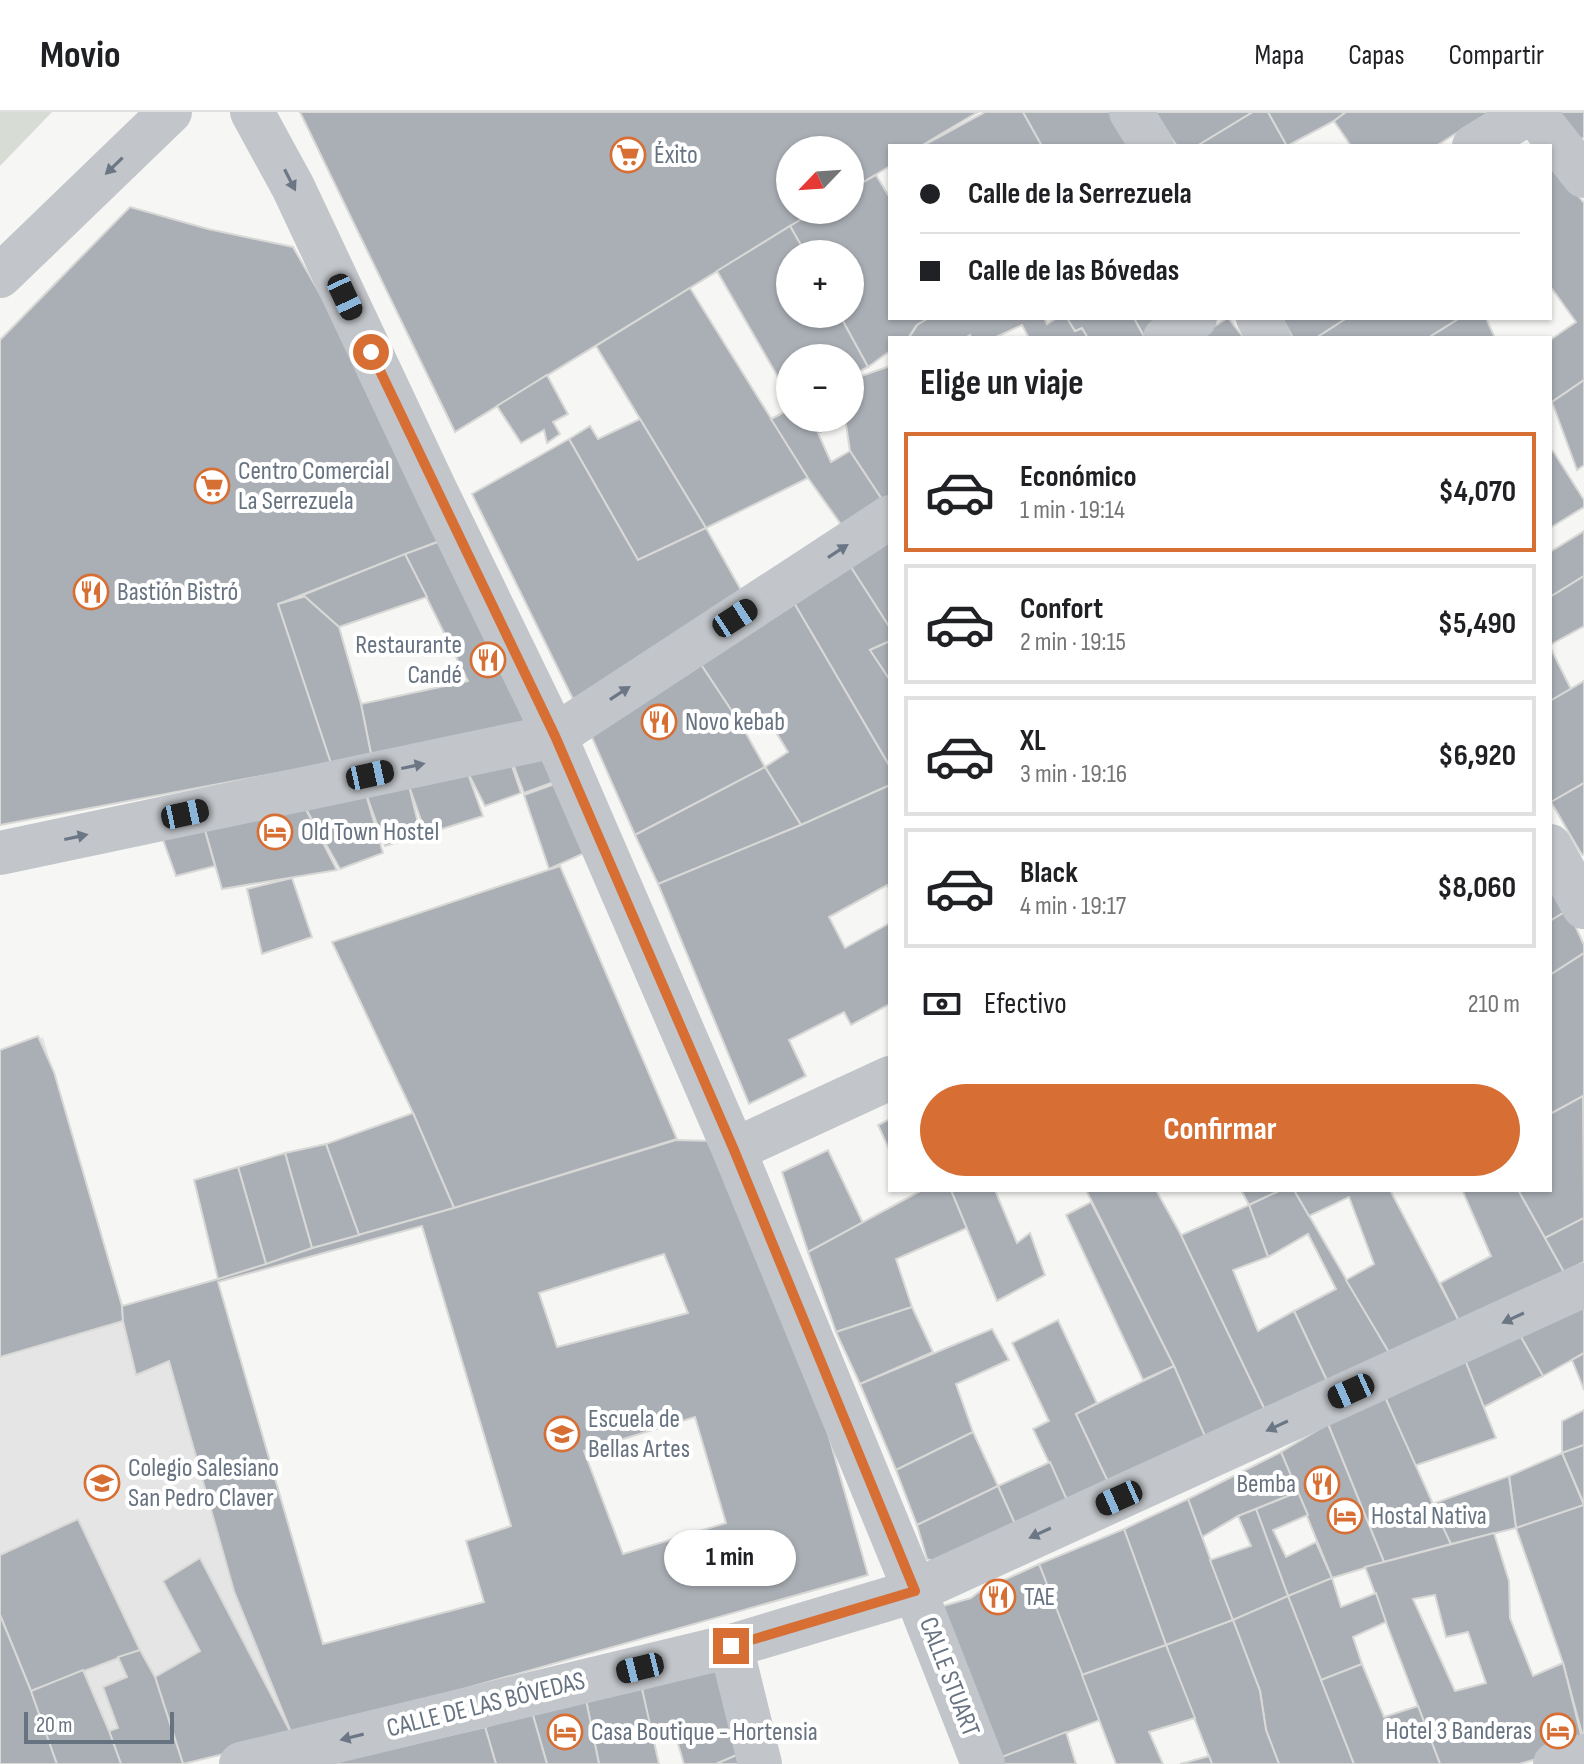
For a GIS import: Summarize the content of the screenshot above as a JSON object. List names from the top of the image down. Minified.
{"streets":{"street":["CALLE STUART","CALLE DE LAS BÓVEDAS"]},"crossings":[["CALLE STUART","CALLE DE LAS BÓVEDAS"]],"one_way":["CALLE STUART","CALLE DE LAS BÓVEDAS"],"places":{"supermarket":["Éxito","Centro Comercial La Serrezuela"],"restaurant":["Bastión Bistró","Restaurante Candé","Novo kebab","Bemba","TAE"],"hotel":["Old Town Hostel","Hostal Nativa","Hotel 3 Banderas","Casa Boutique - Hortensia"],"school or university":["Escuela de Bellas Artes","Colegio Salesiano San Pedro Claver"]},"scale_bar":"20 m","north":"bottom left","page":{"header":"Movio","nav":["Mapa","Capas","Compartir"],"map_buttons":["+","−"],"banner":["Calle de la Serrezuela","Calle de las Bóvedas"],"heading":"Elige un viaje","list":[{"name":"Económico","note":"1 min · 19:14","value":"$4,070"},{"name":"Confort","note":"2 min · 19:15","value":"$5,490"},{"name":"XL","note":"3 min · 19:16","value":"$6,920"},{"name":"Black","note":"4 min · 19:17","value":"$8,060"}],"pay":["Efectivo","210 m"],"buttons":"Confirmar","bubble":"1 min","scale":"20 m"}}
